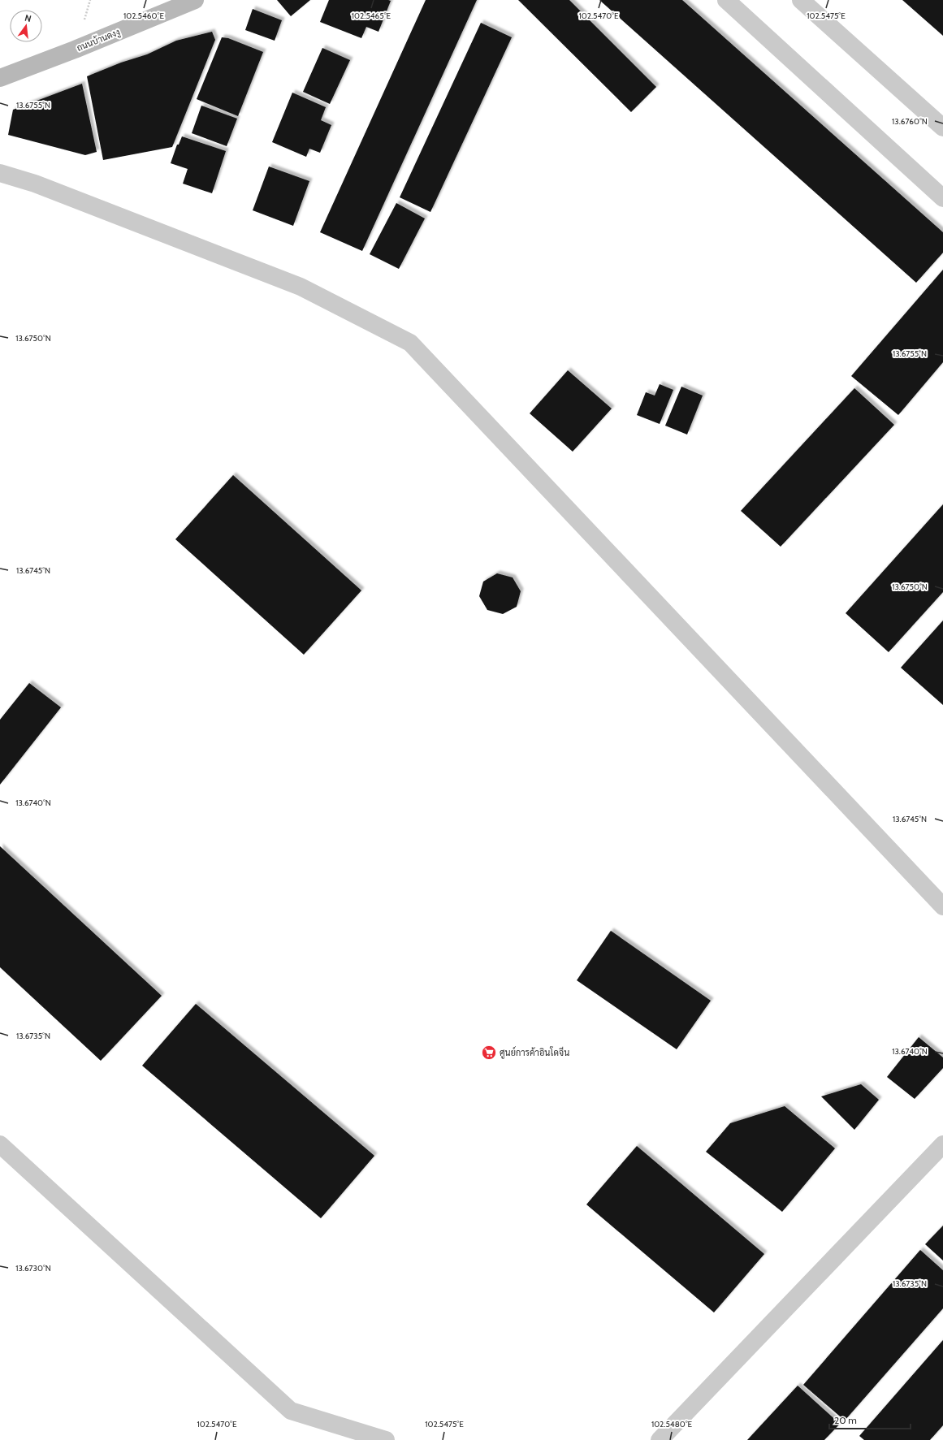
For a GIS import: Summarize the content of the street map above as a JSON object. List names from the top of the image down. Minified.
{"streets":{"street":["ถนนบ้านดงงู"]},"places":{"supermarket":["ศูนย์การค้าอินโดจีน"]},"scale_bar":"20 m","north":"top","coordinates":["102.5460°E","102.5465°E","102.5470°E","102.5475°E","13.6755°N","13.6760°N","13.6750°N","13.6745°N","13.6740°N","13.6735°N","13.6730°N","102.5480°E"]}
